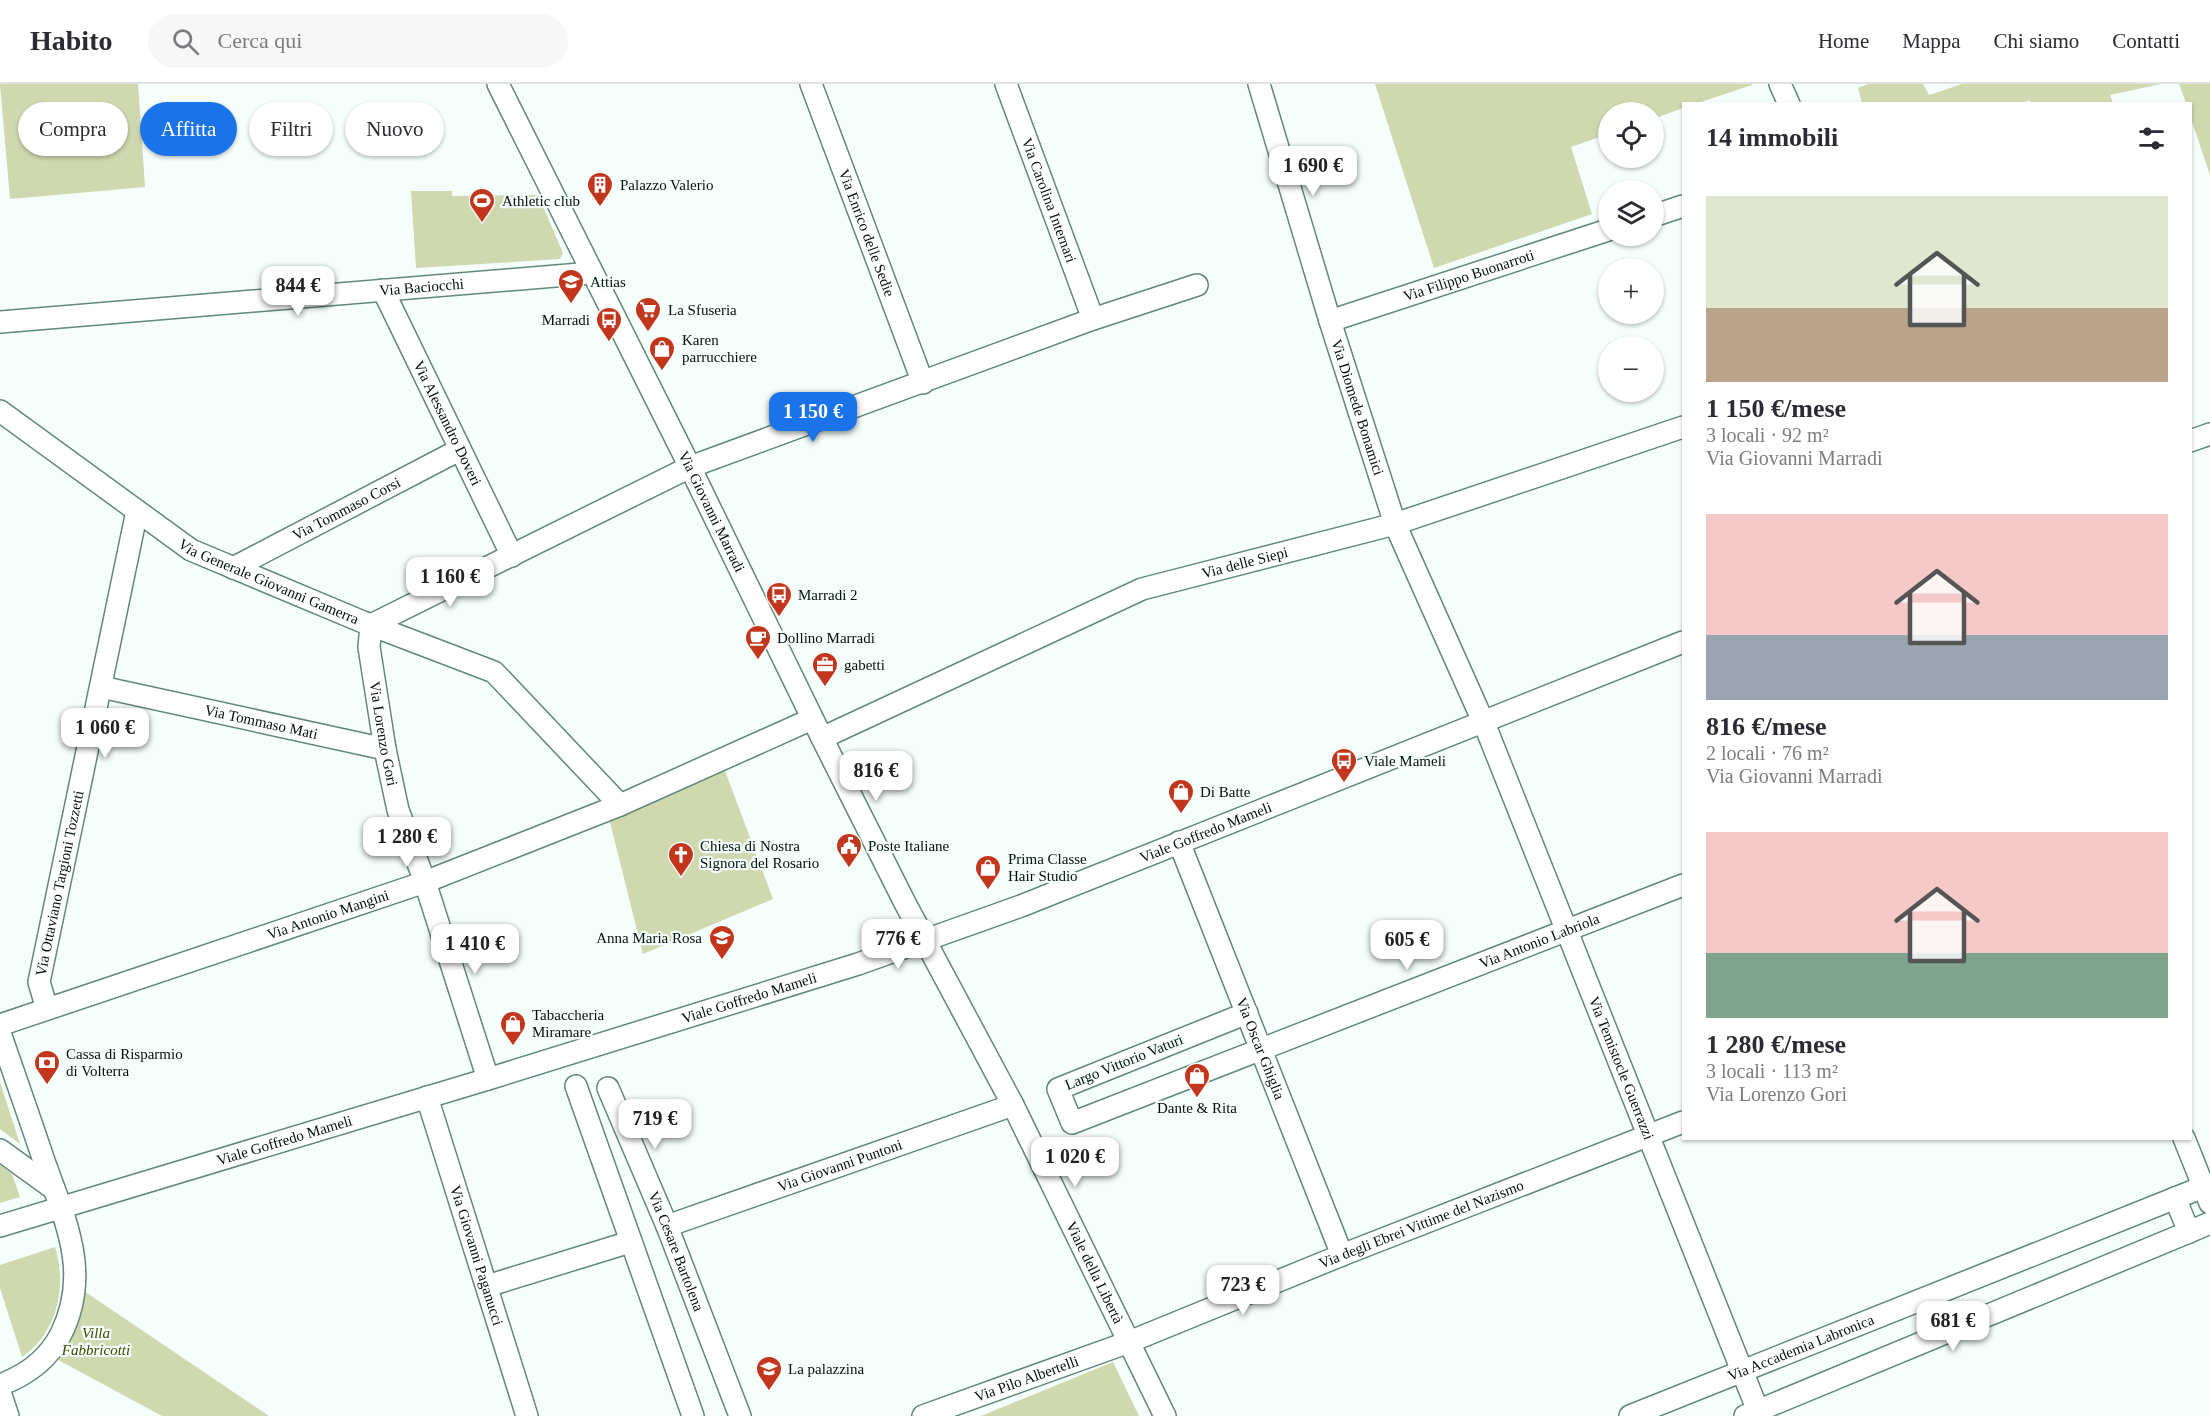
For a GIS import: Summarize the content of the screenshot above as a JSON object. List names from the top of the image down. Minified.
{"streets":{"street":["Via Carolina Internari","Via Enrico delle Sedie","Via Filippo Buonarroti","Via Baciocchi","Via Diomede Bonamici","Via Alessandro Doveri","Via Tommaso Corsi","Via Giovanni Marradi","Via delle Siepi","Via Generale Giovanni Gamerra","Via Tommaso Mati","Via Lorenzo Gori","Viale Goffredo Mameli","Via Ottaviano Targioni Tozzetti","Via Antonio Mangini","Via Antonio Labriola","Via Oscar Ghiglia","Largo Vittorio Vaturi","Via Temistocle Guerrazzi","Via Giovanni Puntoni","Via degli Ebrei Vittime del Nazismo","Via Cesare Bartolena","Via Giovanni Paganucci","Viale della Libertà","Via Accademia Labronica","Via Pilo Albertelli"]},"crossings":[["Via Filippo Buonarroti","Via Diomede Bonamici"],["Via Baciocchi","Via Alessandro Doveri"],["Via Baciocchi","Via Giovanni Marradi"],["Via Diomede Bonamici","Via delle Siepi"],["Via Diomede Bonamici","Viale Goffredo Mameli"],["Via Diomede Bonamici","Via Temistocle Guerrazzi"],["Via Alessandro Doveri","Via Tommaso Corsi"],["Via Tommaso Corsi","Via Generale Giovanni Gamerra"],["Via Giovanni Marradi","Via delle Siepi"],["Via Giovanni Marradi","Viale Goffredo Mameli"],["Via Giovanni Marradi","Via Antonio Mangini"],["Via Giovanni Marradi","Viale della Libertà"],["Via delle Siepi","Via Antonio Mangini"],["Via Generale Giovanni Gamerra","Via Lorenzo Gori"],["Via Generale Giovanni Gamerra","Via Ottaviano Targioni Tozzetti"],["Via Generale Giovanni Gamerra","Via Antonio Mangini"],["Via Tommaso Mati","Via Lorenzo Gori"],["Via Tommaso Mati","Via Ottaviano Targioni Tozzetti"],["Via Lorenzo Gori","Viale Goffredo Mameli"],["Via Lorenzo Gori","Via Antonio Mangini"],["Viale Goffredo Mameli","Via Oscar Ghiglia"],["Viale Goffredo Mameli","Via Temistocle Guerrazzi"],["Viale Goffredo Mameli","Via Giovanni Paganucci"],["Viale Goffredo Mameli","Viale della Libertà"],["Via Ottaviano Targioni Tozzetti","Via Antonio Mangini"],["Via Antonio Labriola","Via Oscar Ghiglia"],["Via Antonio Labriola","Largo Vittorio Vaturi"],["Via Antonio Labriola","Via Temistocle Guerrazzi"],["Via Oscar Ghiglia","Largo Vittorio Vaturi"],["Via Oscar Ghiglia","Via degli Ebrei Vittime del Nazismo"],["Via Temistocle Guerrazzi","Via degli Ebrei Vittime del Nazismo"],["Via Temistocle Guerrazzi","Via Accademia Labronica"],["Via Giovanni Puntoni","Via Cesare Bartolena"],["Via Giovanni Puntoni","Viale della Libertà"],["Via degli Ebrei Vittime del Nazismo","Viale della Libertà"],["Via degli Ebrei Vittime del Nazismo","Via Pilo Albertelli"],["Viale della Libertà","Via Pilo Albertelli"]],"parks":["Villa Fabbricotti"],"places":{"building":["Palazzo Valerio"],"sports":["Athletic club"],"school or university":["Attias","Anna Maria Rosa","La palazzina"],"supermarket":["La Sfuseria"],"bus stop":["Marradi","Marradi 2","Viale Mameli"],"shop":["Karen parrucchiere","Di Batte","Prima Classe Hair Studio","Tabaccheria Miramare","Dante & Rita"],"cafe":["Dollino Marradi"],"office":["gabetti"],"public building":["Poste Italiane"],"church":["Chiesa di Nostra Signora del Rosario"],"bank":["Cassa di Risparmio di Volterra"]},"page":{"header":"Habito","search":"Cerca qui","nav":["Home","Mappa","Chi siamo","Contatti"],"map_buttons":["+","−"],"chip":["Compra","Affitta","Filtri","Nuovo"],"heading":"14 immobili","price":["1 690 €","844 €","1 150 €","1 160 €","1 060 €","816 €","1 280 €","776 €","605 €","1 410 €","719 €","1 020 €","723 €","681 €"],"list":[{"name":"1 150 €/mese","note":"3 locali · 92 m² · Via Giovanni Marradi"},{"name":"816 €/mese","note":"2 locali · 76 m² · Via Giovanni Marradi"},{"name":"1 280 €/mese","note":"3 locali · 113 m² · Via Lorenzo Gori"}]}}
